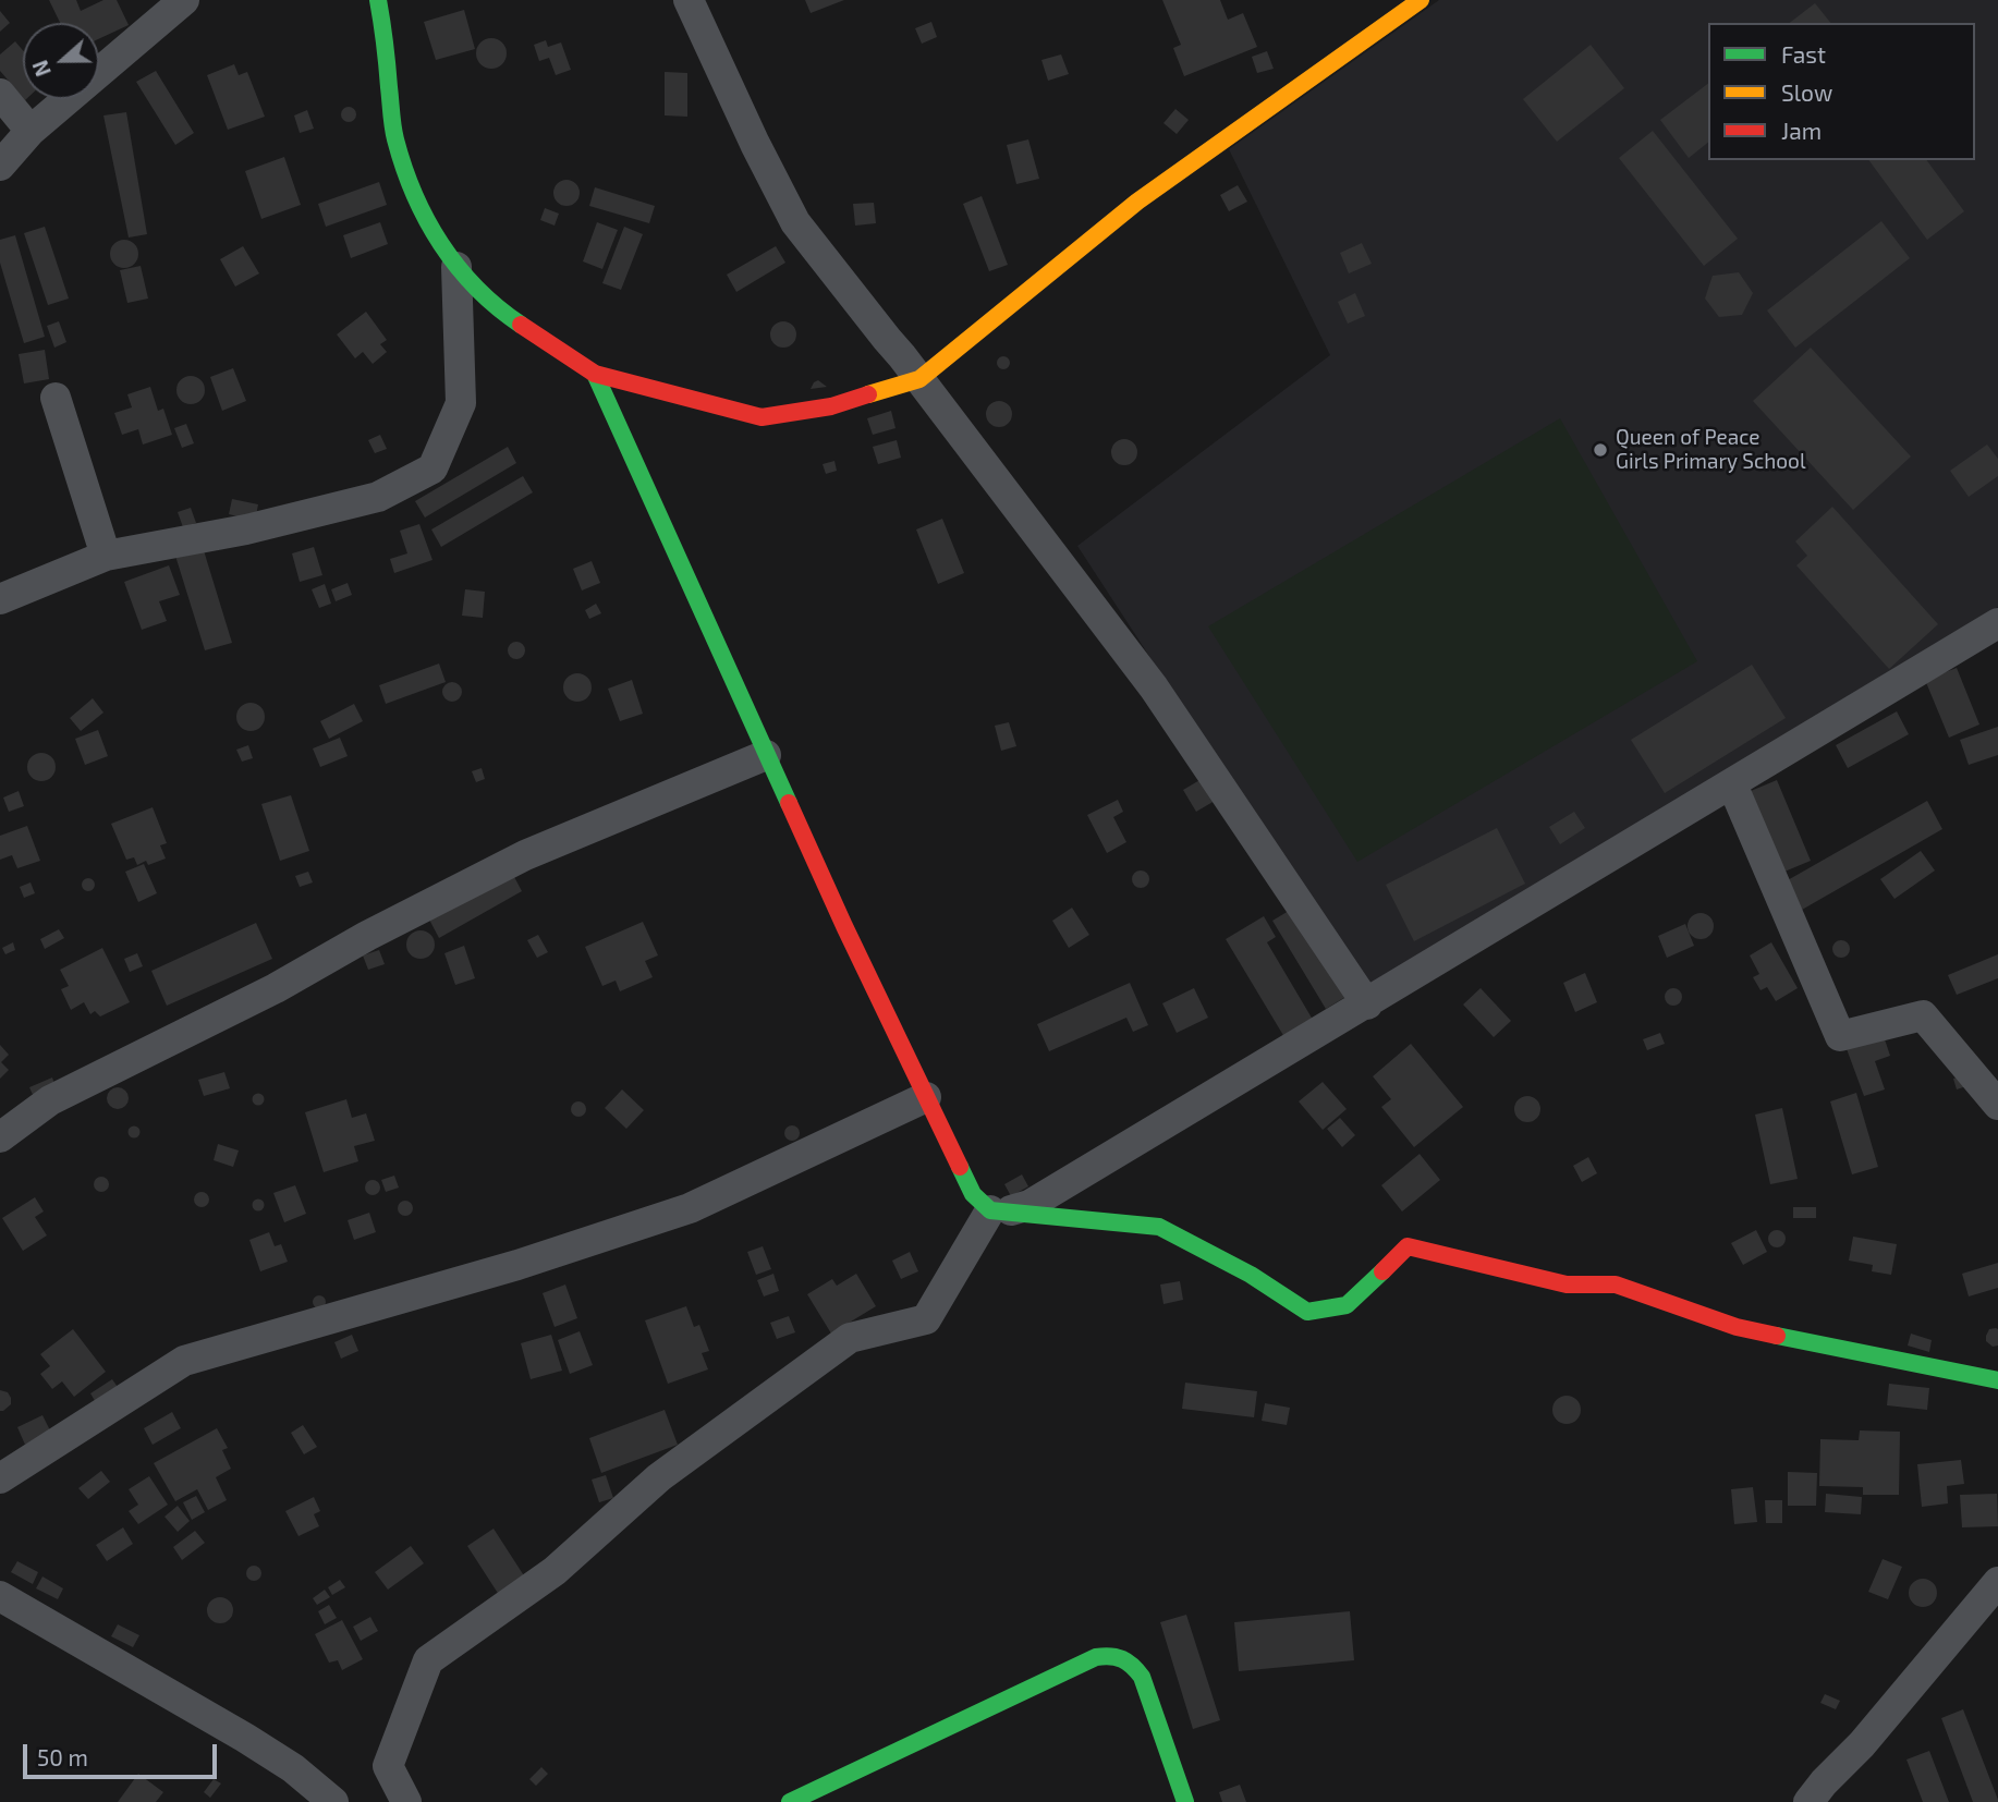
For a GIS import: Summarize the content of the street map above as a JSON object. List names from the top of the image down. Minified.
{"places":["Queen of Peace Girls Primary School"],"legend":["Fast","Slow","Jam"],"scale_bar":"50 m","north":"left"}
